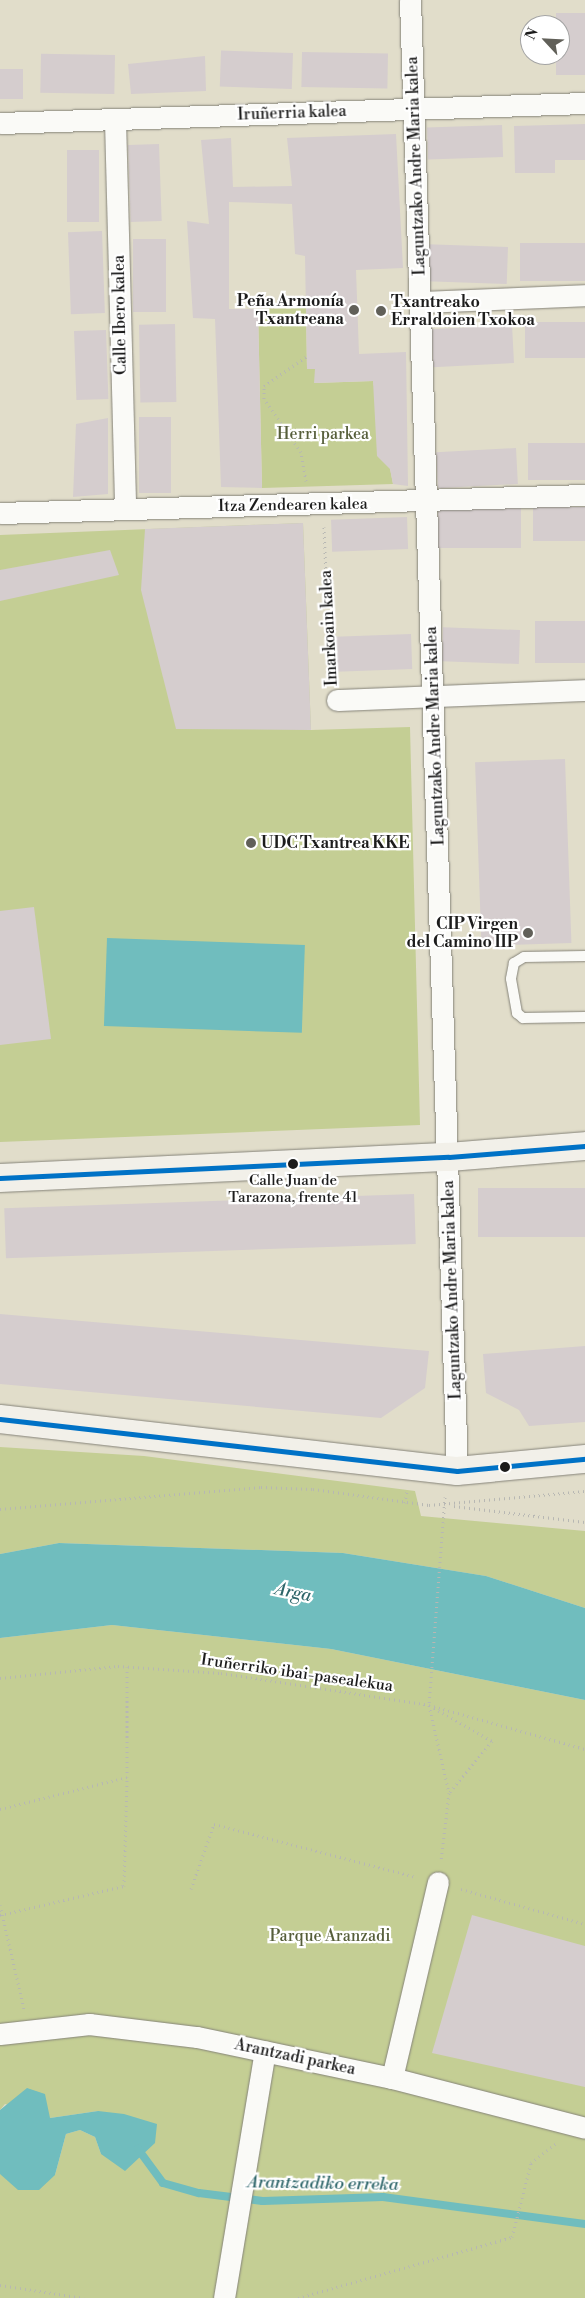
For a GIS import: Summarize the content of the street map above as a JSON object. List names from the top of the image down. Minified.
{"streets":{"street":["Iruñerria kalea","Laguntzako Andre Maria kalea","Calle Ibero kalea","Itza Zendearen kalea","Imarkoain kalea","Arantzadi parkea"],"path":["Iruñerriko ibai-pasealekua"]},"crossings":[["Iruñerria kalea","Laguntzako Andre Maria kalea"],["Iruñerria kalea","Calle Ibero kalea"],["Laguntzako Andre Maria kalea","Itza Zendearen kalea"],["Laguntzako Andre Maria kalea","Imarkoain kalea"],["Calle Ibero kalea","Itza Zendearen kalea"]],"water":["Arga","Arantzadiko erreka"],"parks":["Herri parkea","Parque Aranzadi"],"places":["Peña Armonía Txantreana","Txantreako Erraldoien Txokoa","UDC Txantrea KKE","CIP Virgen del Camino IIP","Calle Juan de Tarazona, frente 41"],"north":"top left"}
